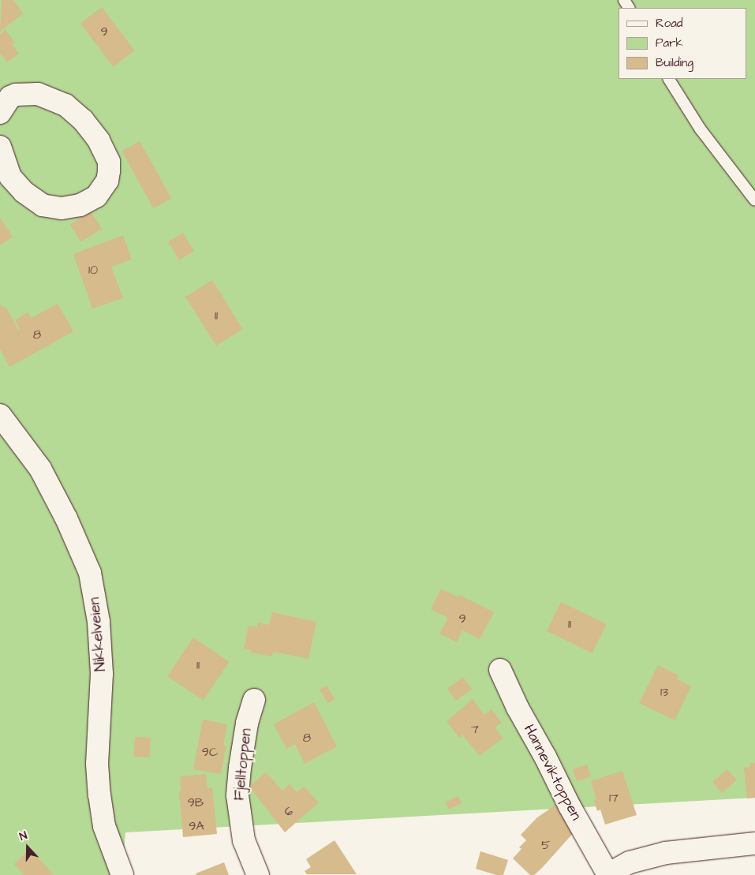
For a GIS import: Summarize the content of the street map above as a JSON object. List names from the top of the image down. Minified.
{"streets":{"street":["Nikkelveien","Fjelltoppen","Hanneviktoppen"]},"house_numbers":["9","10","11","8","9","11","11","13","7","8","9C","17","9B","6","9A","5"],"legend":["Road","Park","Building"],"north":"top"}
